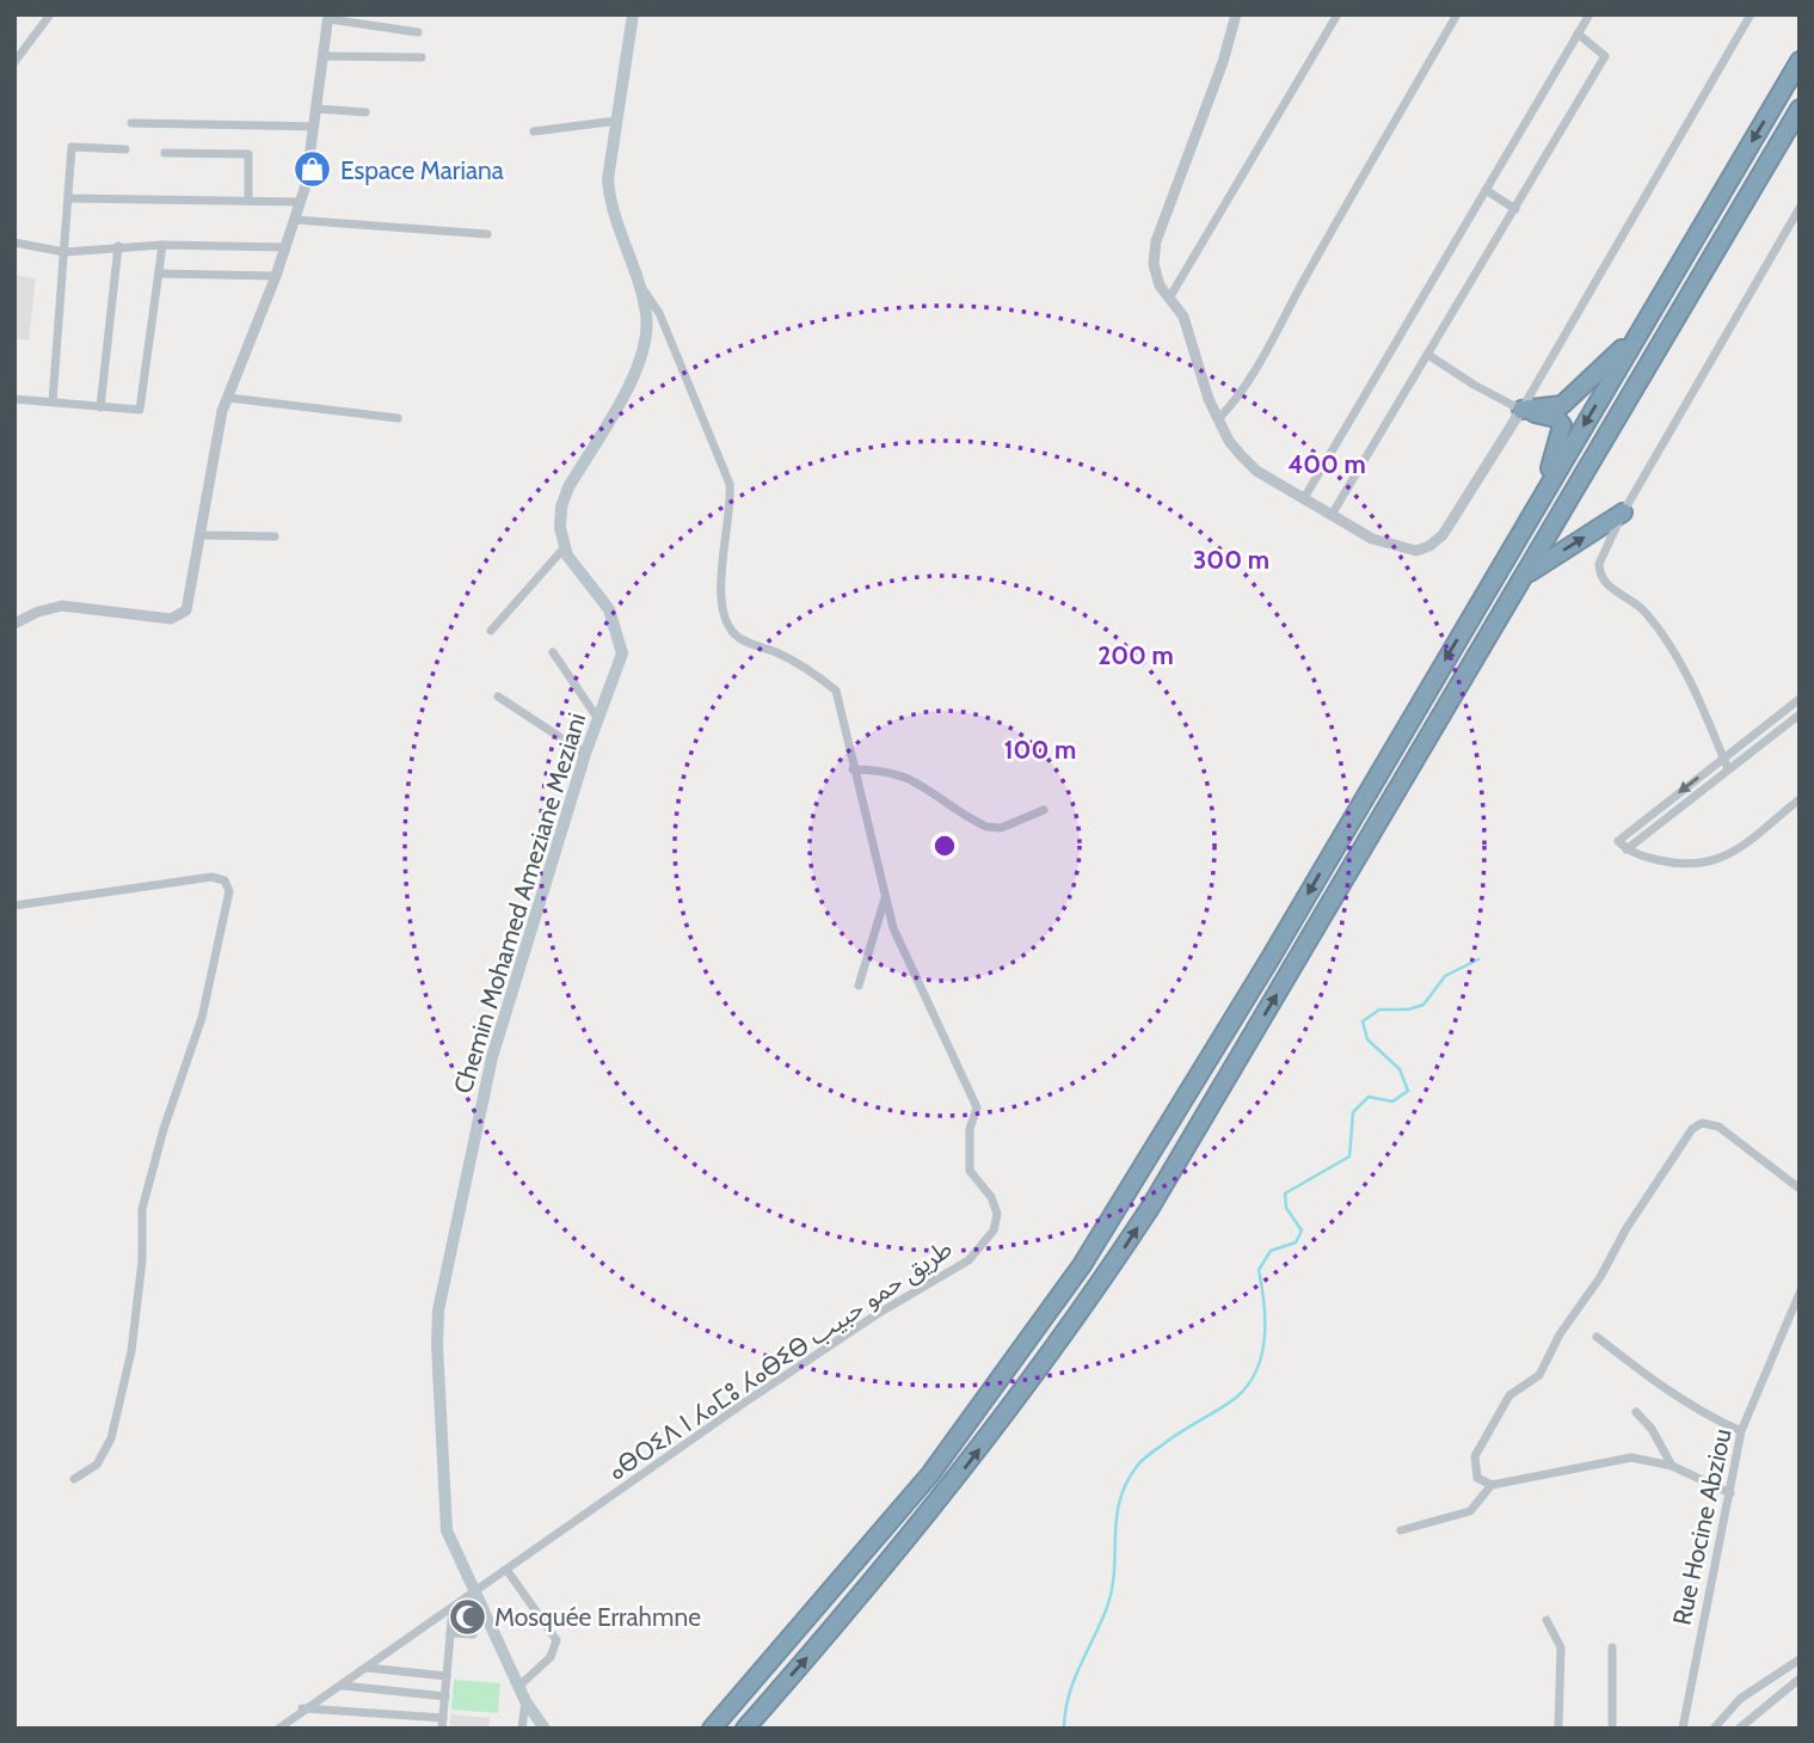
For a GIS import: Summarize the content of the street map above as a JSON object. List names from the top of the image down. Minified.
{"streets":{"main road":["Chemin Mohamed Ameziane Meziani"],"street":["ⴰⴱⵔⵉⴷ ⵏ ⵃⴰⵎⵓ ⵃⴰⴱⵉⴱ طريق حمو حبيب","Rue Hocine Abziou"]},"crossings":[["Chemin Mohamed Ameziane Meziani","ⴰⴱⵔⵉⴷ ⵏ ⵃⴰⵎⵓ ⵃⴰⴱⵉⴱ طريق حمو حبيب"]],"places":{"shop":["Espace Mariana"],"mosque":["Mosquée Errahmne"]},"rings":["400 m","300 m","200 m","100 m"]}
